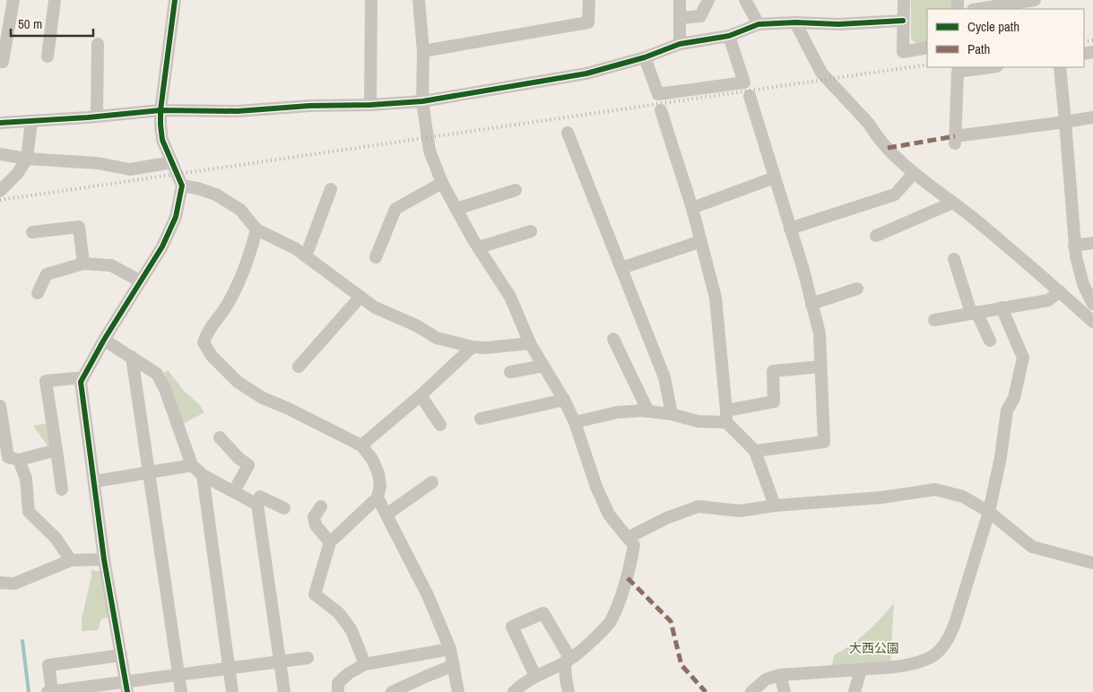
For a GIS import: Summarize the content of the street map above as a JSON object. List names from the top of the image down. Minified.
{"parks":["大西公園"],"legend":["Cycle path","Path"],"scale_bar":"50 m"}
